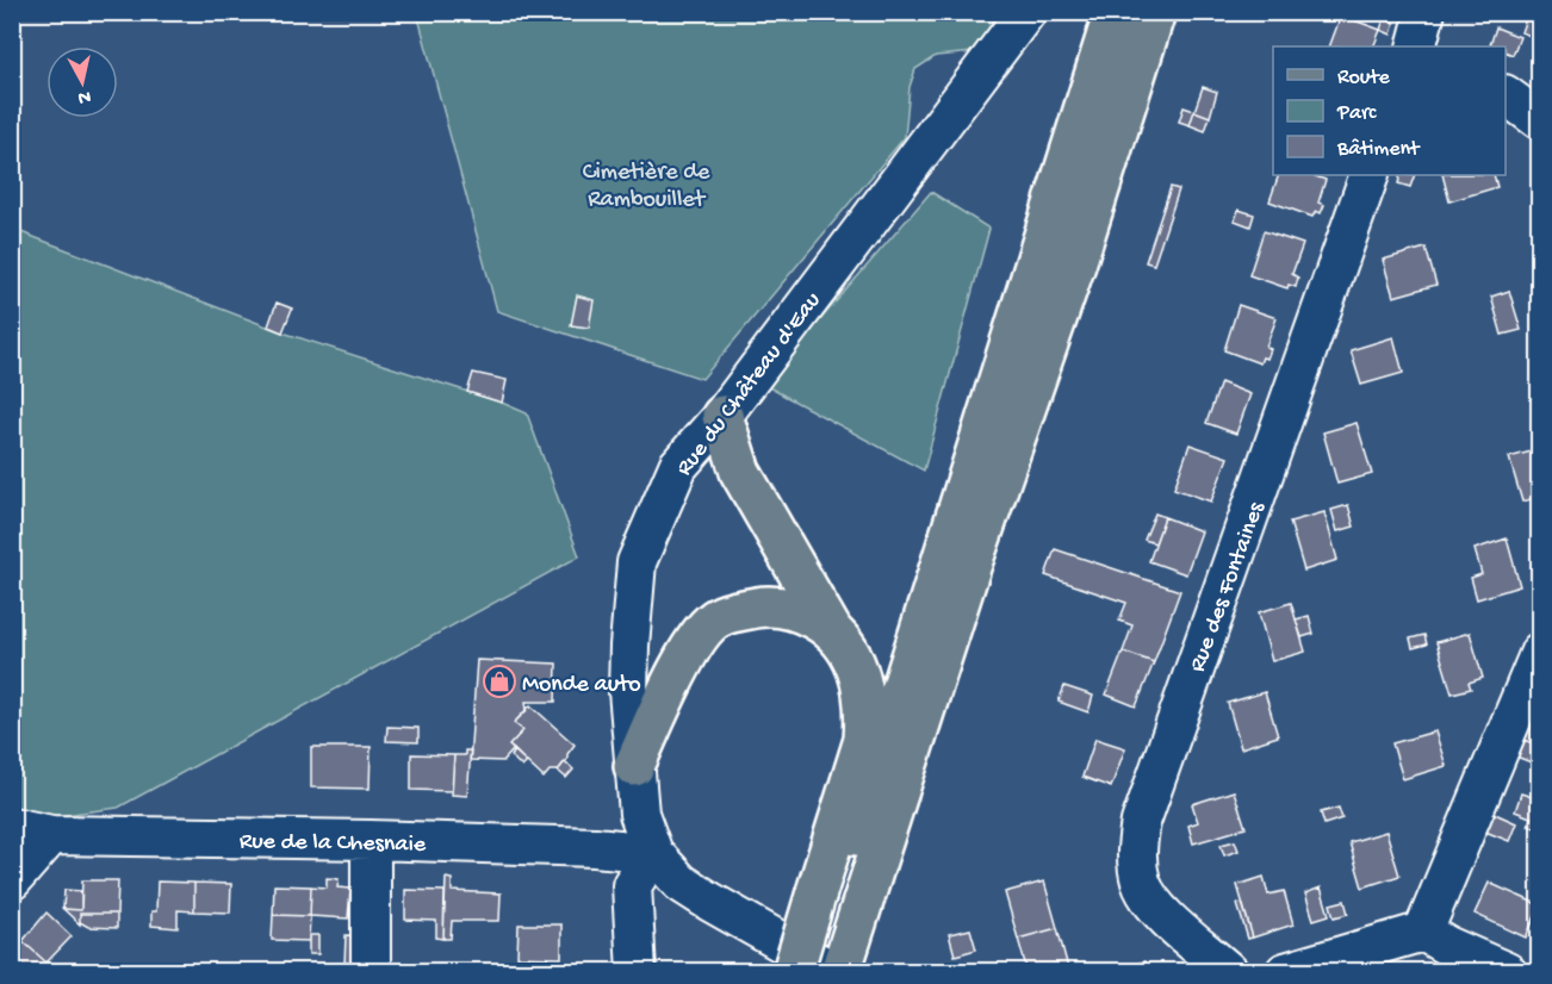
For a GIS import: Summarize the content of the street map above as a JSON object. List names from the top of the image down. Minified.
{"streets":{"street":["Rue du Château d'Eau","Rue des Fontaines","Rue de la Chesnaie"]},"crossings":[["Rue du Château d'Eau","Rue de la Chesnaie"]],"parks":["Cimetière de Rambouillet"],"places":{"shop":["Monde auto"]},"legend":["Route","Parc","Bâtiment"],"north":"bottom"}
